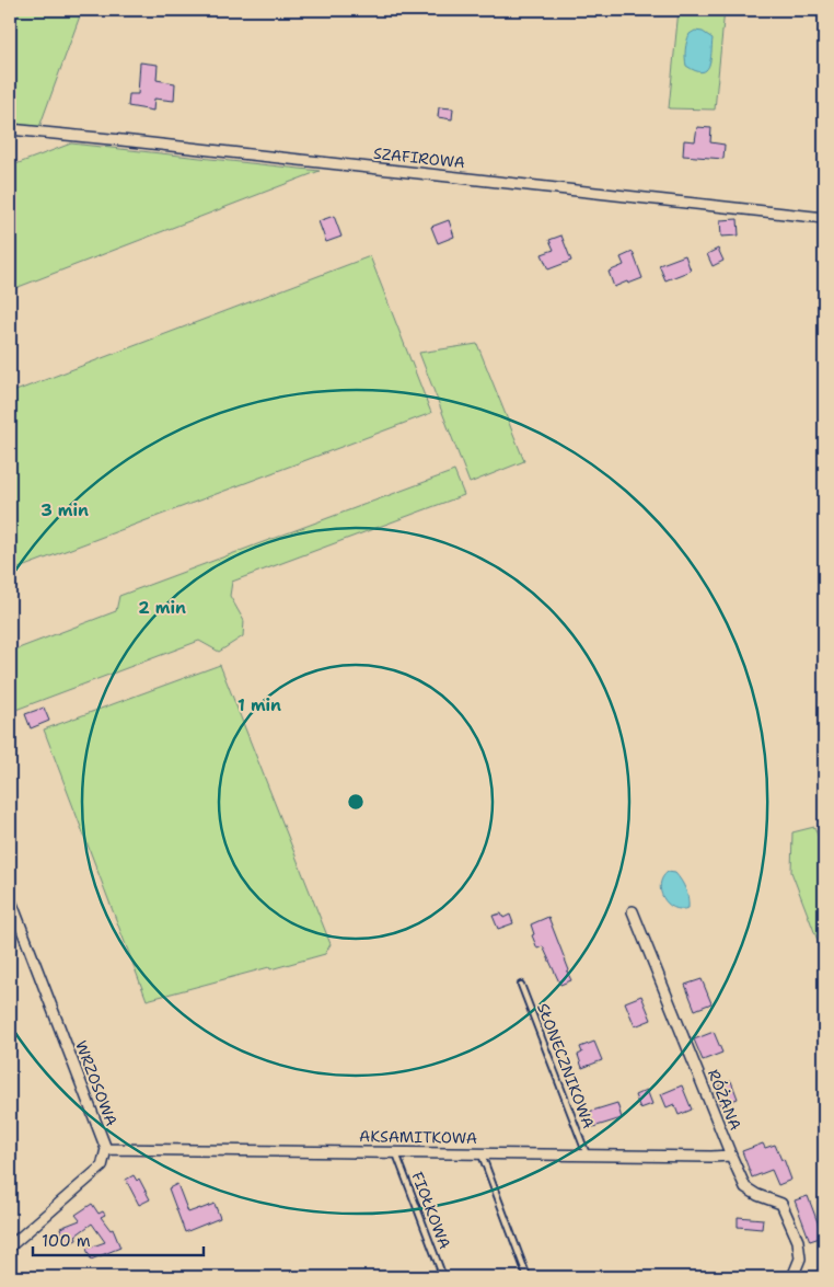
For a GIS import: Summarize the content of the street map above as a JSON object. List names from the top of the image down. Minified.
{"streets":{"street":["SZAFIROWA","WRZOSOWA","RÓŻANA","AKSAMITKOWA"],"lane":["SŁONECZNIKOWA","FIOŁKOWA"]},"crossings":[["SŁONECZNIKOWA","AKSAMITKOWA"],["WRZOSOWA","AKSAMITKOWA"],["RÓŻANA","AKSAMITKOWA"],["AKSAMITKOWA","FIOŁKOWA"]],"scale_bar":"100 m","rings":["3 min","2 min","1 min"]}
